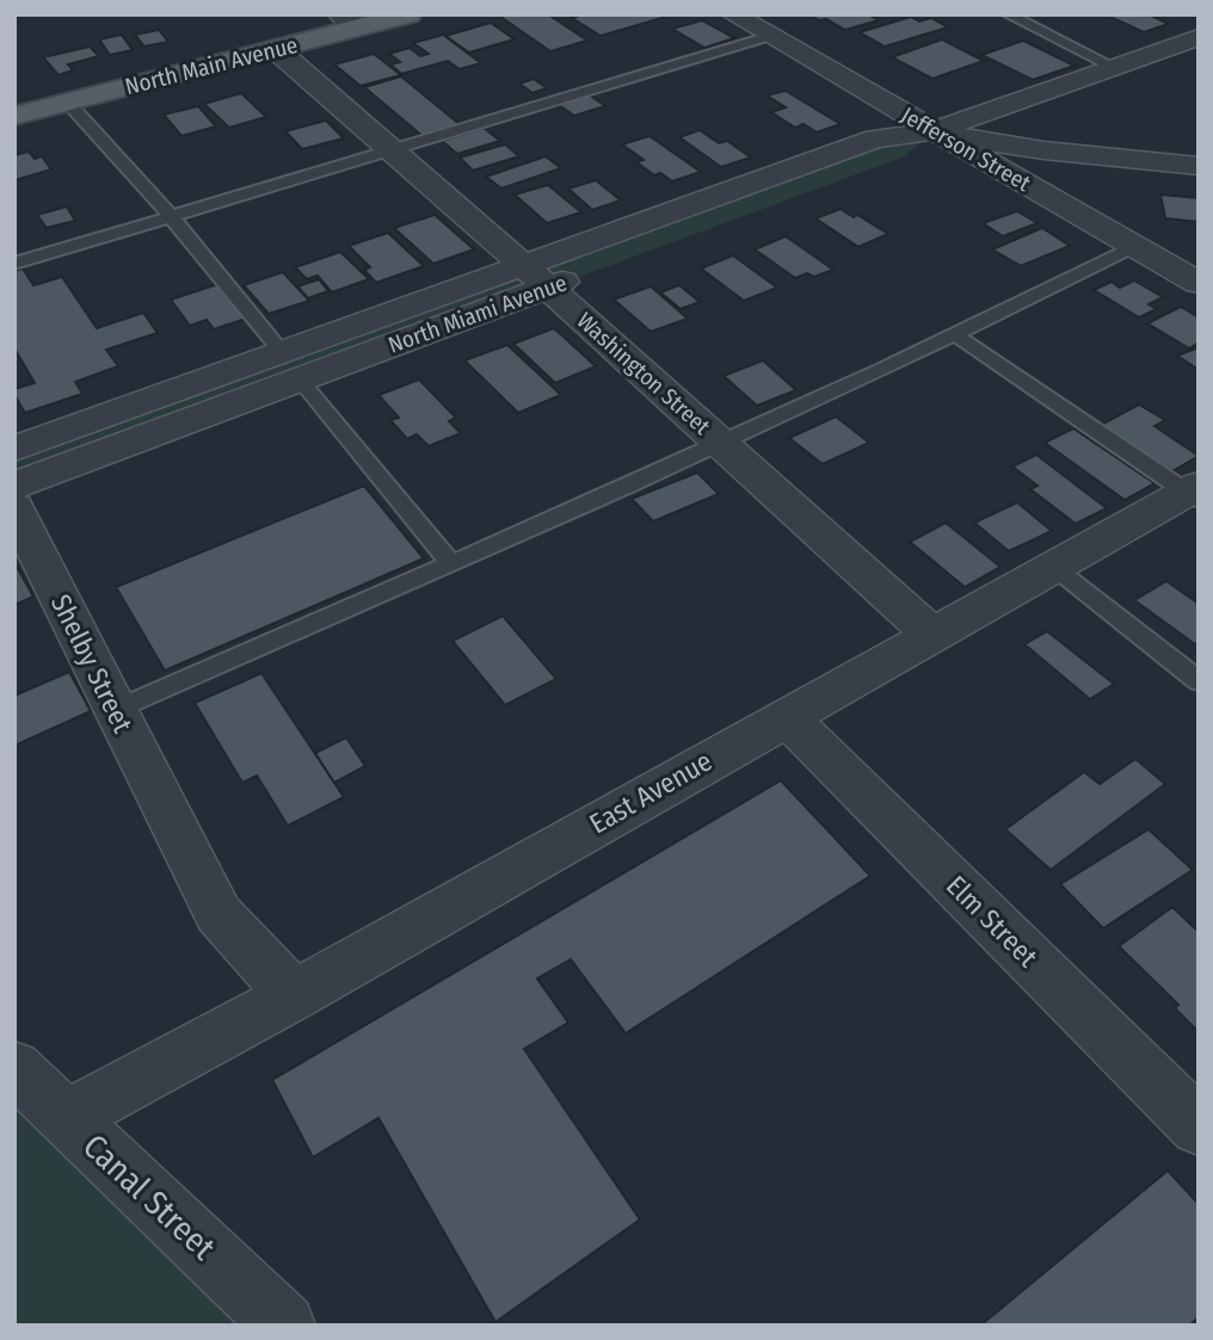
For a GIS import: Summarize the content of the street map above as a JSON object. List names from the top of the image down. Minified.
{"streets":{"main road":["North Main Avenue"],"street":["Jefferson Street","North Miami Avenue","Washington Street","Shelby Street","East Avenue","Elm Street","Canal Street"]},"crossings":[["North Main Avenue","Washington Street"],["Jefferson Street","North Miami Avenue"],["North Miami Avenue","Washington Street"],["Washington Street","East Avenue"],["Shelby Street","East Avenue"],["East Avenue","Elm Street"],["East Avenue","Canal Street"]]}
